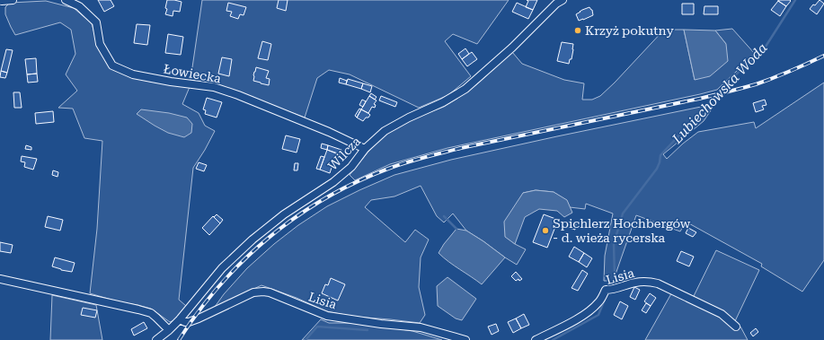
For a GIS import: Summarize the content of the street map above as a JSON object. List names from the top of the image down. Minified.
{"streets":{"street":["Łowiecka","Wilcza","Lisia"]},"crossings":[["Łowiecka","Wilcza"],["Wilcza","Lisia"]],"water":["Lubiechowska Woda"],"places":["Krzyż pokutny","Spichlerz Hochbergów - d. wieża rycerska"]}
